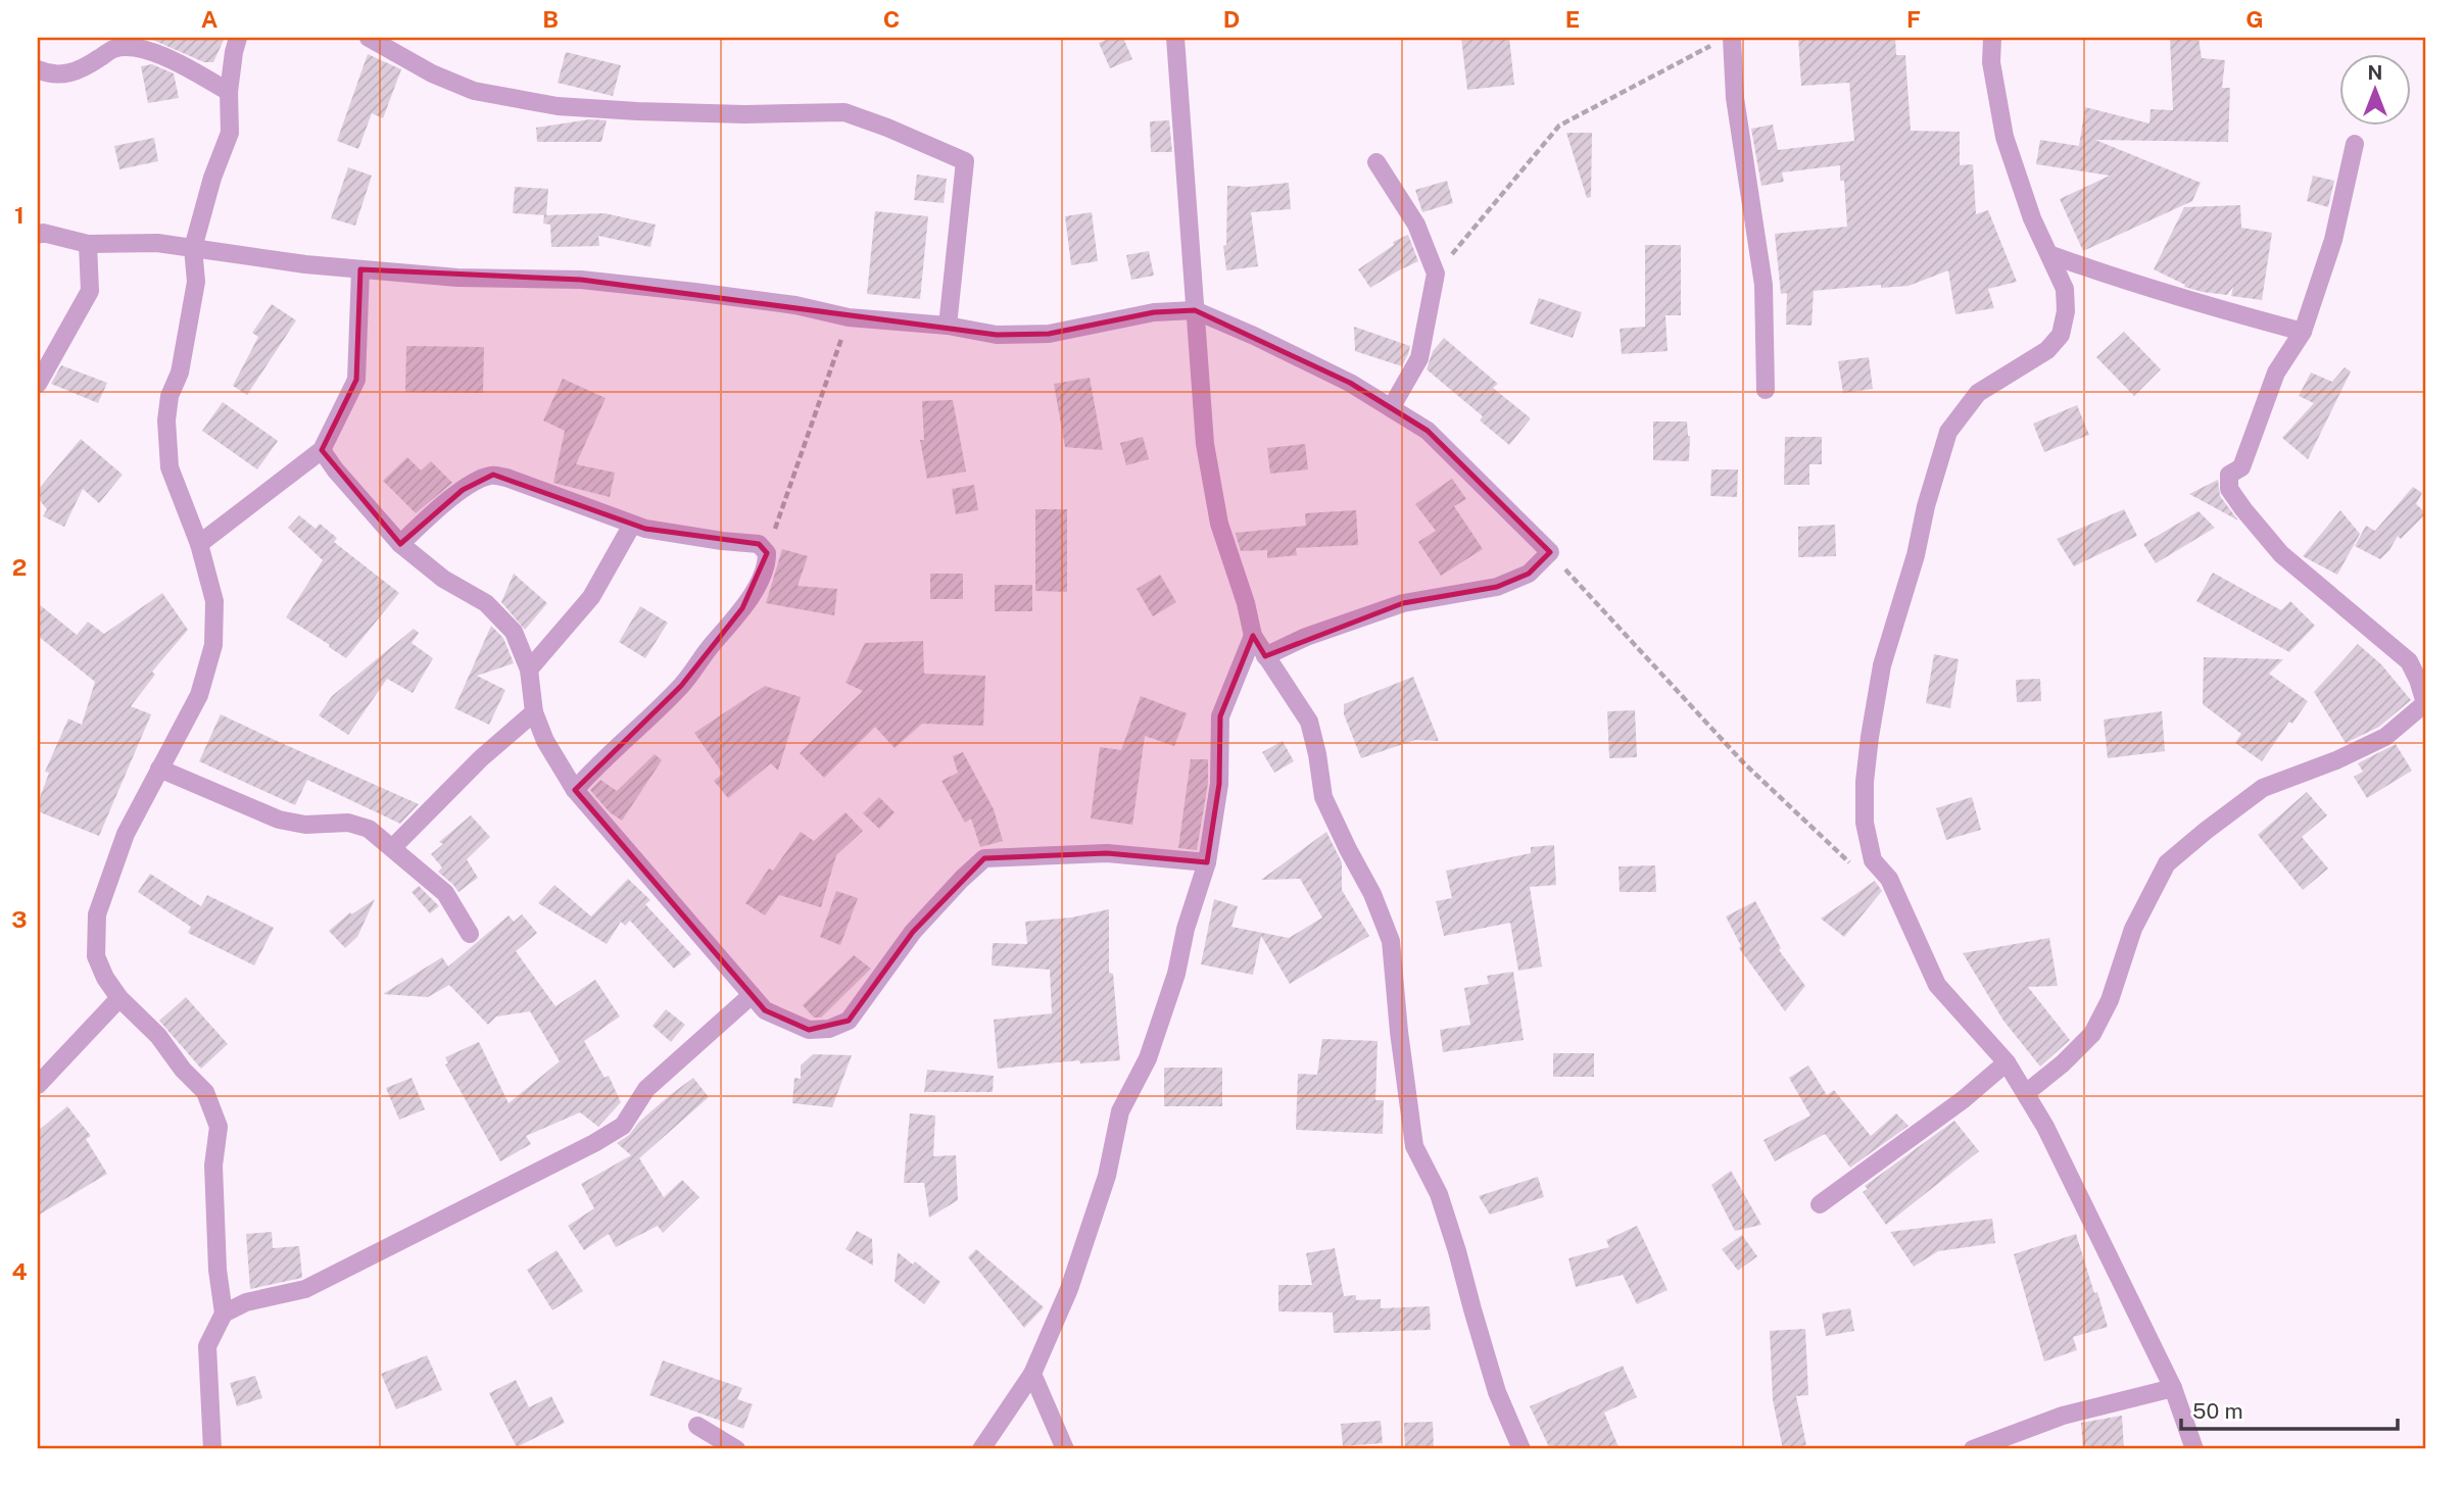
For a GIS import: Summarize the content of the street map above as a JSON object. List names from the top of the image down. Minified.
{"scale_bar":"50 m","north":"top","grid":{"columns":["A","B","C","D","E","F","G"],"rows":["1","2","3","4"]}}
